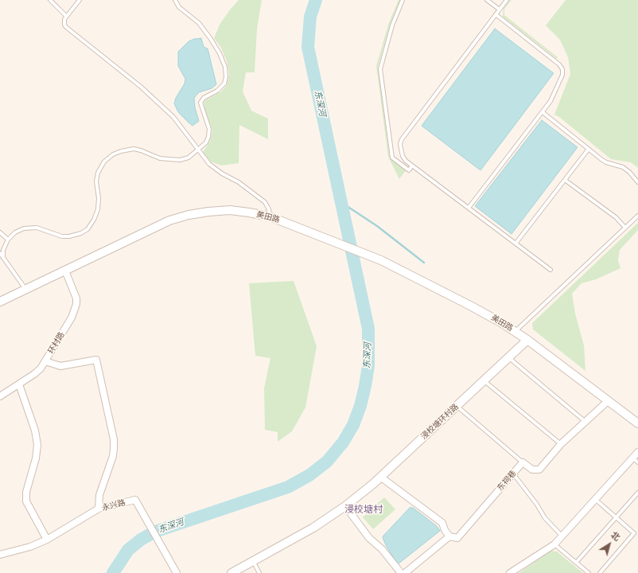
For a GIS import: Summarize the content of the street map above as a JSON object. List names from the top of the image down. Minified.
{"streets":{"street":["美田路","环村路","浸校塘环村路","东祠巷","永兴路"]},"crossings":[["美田路","环村路"],["美田路","浸校塘环村路"]],"districts":["浸校塘村"],"water":["东深河"],"north":"top right"}
